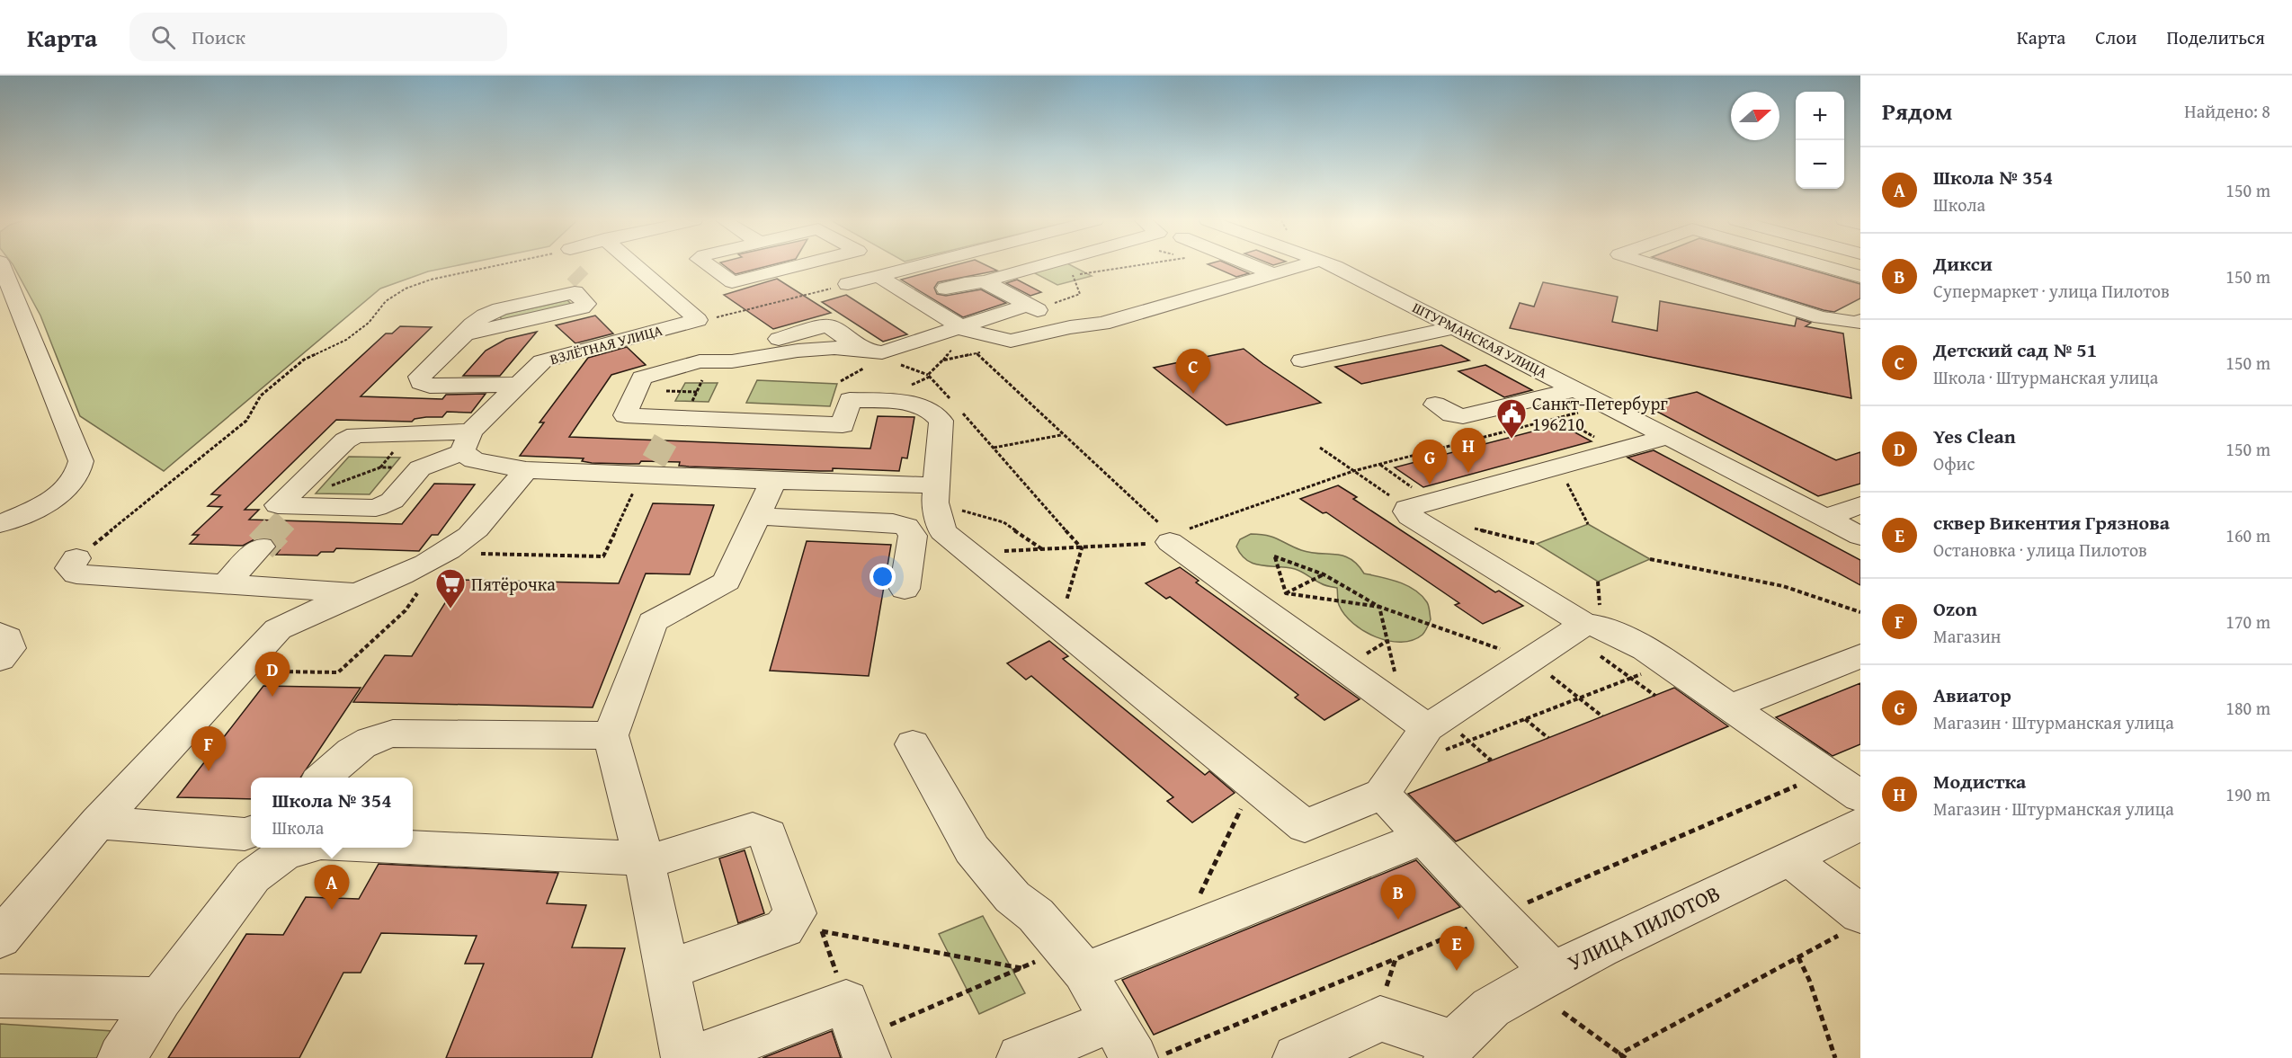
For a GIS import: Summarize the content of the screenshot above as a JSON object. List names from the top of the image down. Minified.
{"streets":{"street":["ШТУРМАНСКАЯ УЛИЦА","ВЗЛЁТНАЯ УЛИЦА","УЛИЦА ПИЛОТОВ"]},"places":{"public building":["Санкт-Петербург 196210"],"supermarket":["Пятёрочка"]},"north":"right","page":{"header":"Карта","search":"Поиск","nav":["Карта","Слои","Поделиться"],"heading":["Рядом","Найдено: 8"],"map_buttons":["+","−"],"list":[{"mark":"A","name":"Школа № 354","note":"Школа","value":"150 m"},{"mark":"B","name":"Дикси","note":"Супермаркет · улица Пилотов","value":"150 m"},{"mark":"C","name":"Детский сад № 51","note":"Школа · Штурманская улица","value":"150 m"},{"mark":"D","name":"Yes Clean","note":"Офис","value":"150 m"},{"mark":"E","name":"сквер Викентия Грязнова","note":"Остановка · улица Пилотов","value":"160 m"},{"mark":"F","name":"Ozon","note":"Магазин","value":"170 m"},{"mark":"G","name":"Авиатор","note":"Магазин · Штурманская улица","value":"180 m"},{"mark":"H","name":"Модистка","note":"Магазин · Штурманская улица","value":"190 m"}],"pins":["C","H","G","D","F","A","B","E"],"popup":["Школа № 354","Школа"]}}
